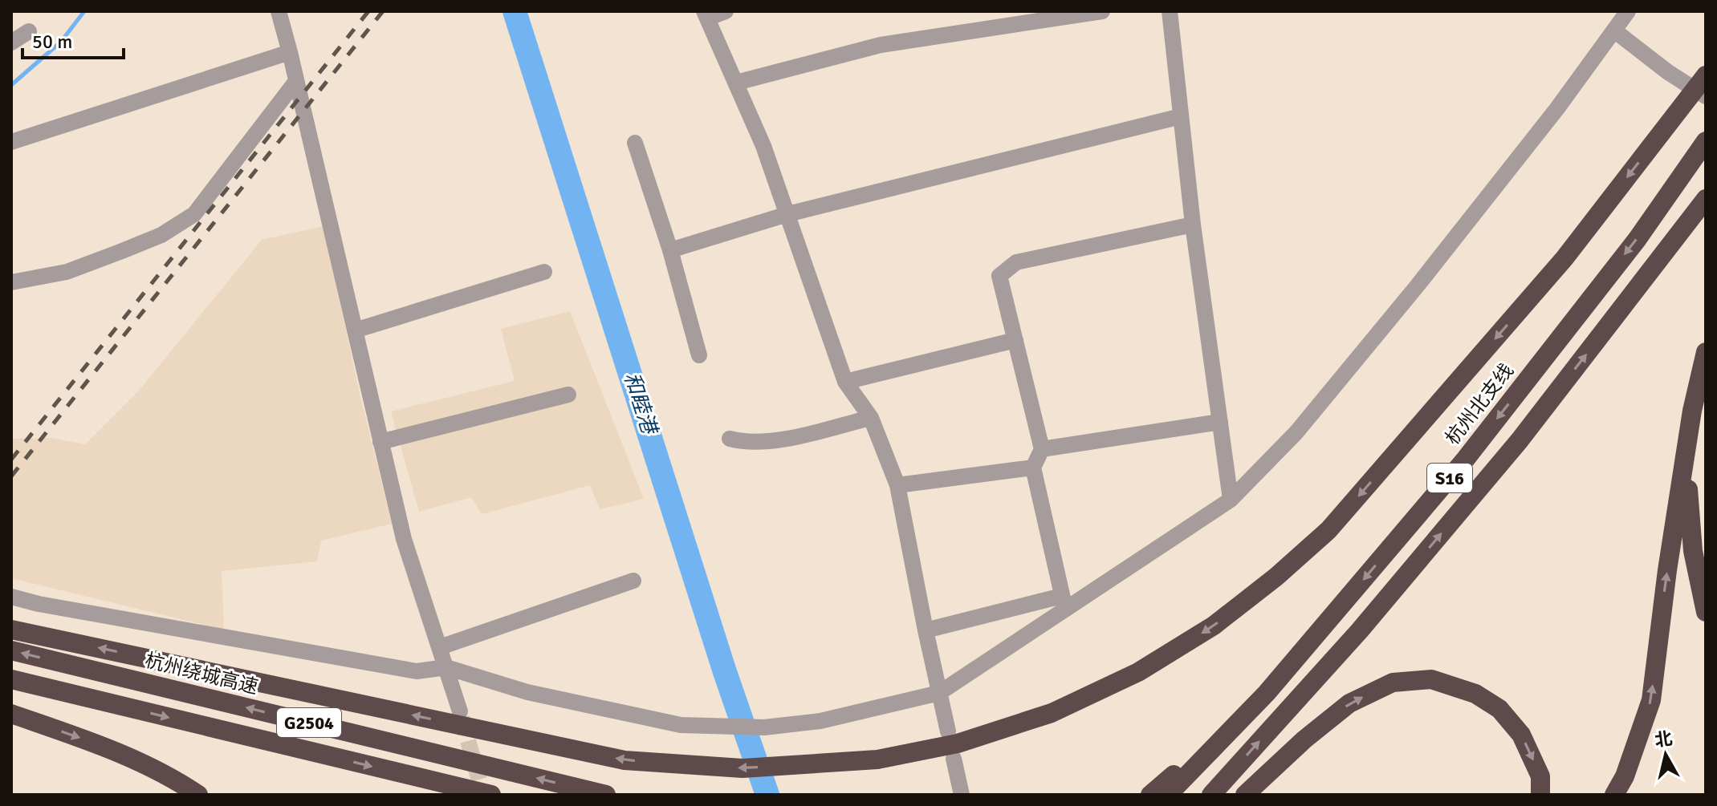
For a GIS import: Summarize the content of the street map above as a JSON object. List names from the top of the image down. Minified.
{"streets":{"highway":["杭州北支线","S16","杭州绕城高速","G2504"]},"water":["和睦港"],"scale_bar":"50 m","north":"top"}
